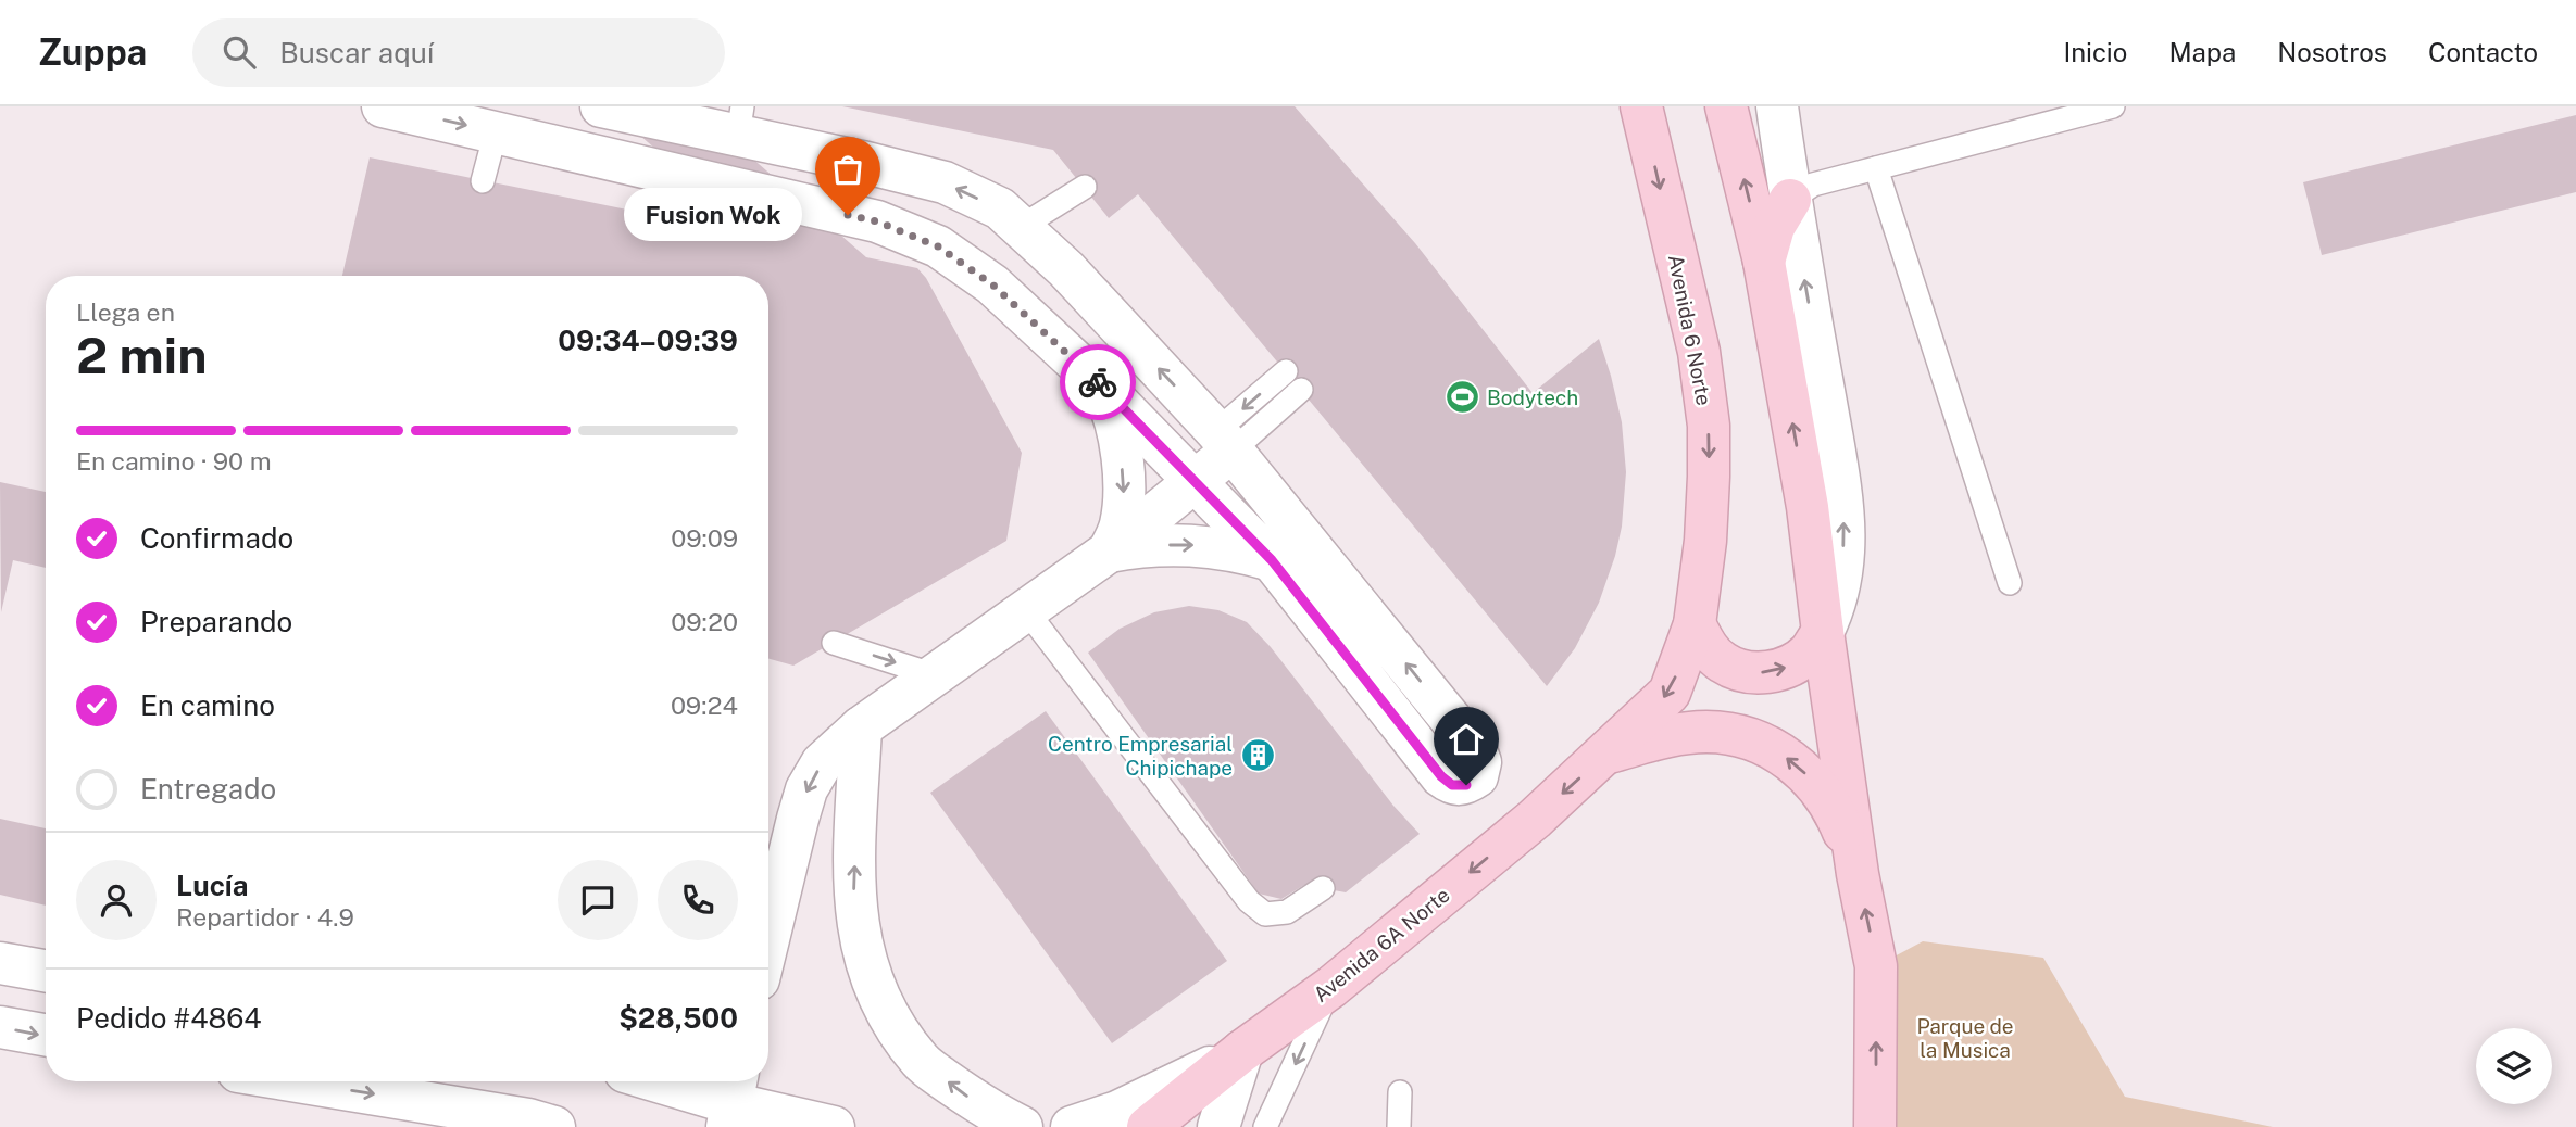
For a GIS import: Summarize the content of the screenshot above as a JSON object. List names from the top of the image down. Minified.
{"streets":{"main road":["Avenida 6 Norte","Avenida 6A Norte"]},"crossings":[["Avenida 6 Norte","Avenida 6A Norte"]],"one_way":["Avenida 6A Norte"],"parks":["Parque de la Musica"],"places":{"other":["Fusion Wok"],"sports":["Bodytech"],"building":["Centro Empresarial Chipichape"]},"page":{"header":"Zuppa","search":"Buscar aquí","nav":["Inicio","Mapa","Nosotros","Contacto"],"bubble":"Fusion Wok","heading":["2 min","Llega en","09:34–09:39"],"panel":["Lucía","Repartidor · 4.9","Pedido #4864","$28,500"],"bar":"En camino · 90 m","list":[["Confirmado","09:09"],["Preparando","09:20"],["En camino","09:24"],"Entregado"]}}
